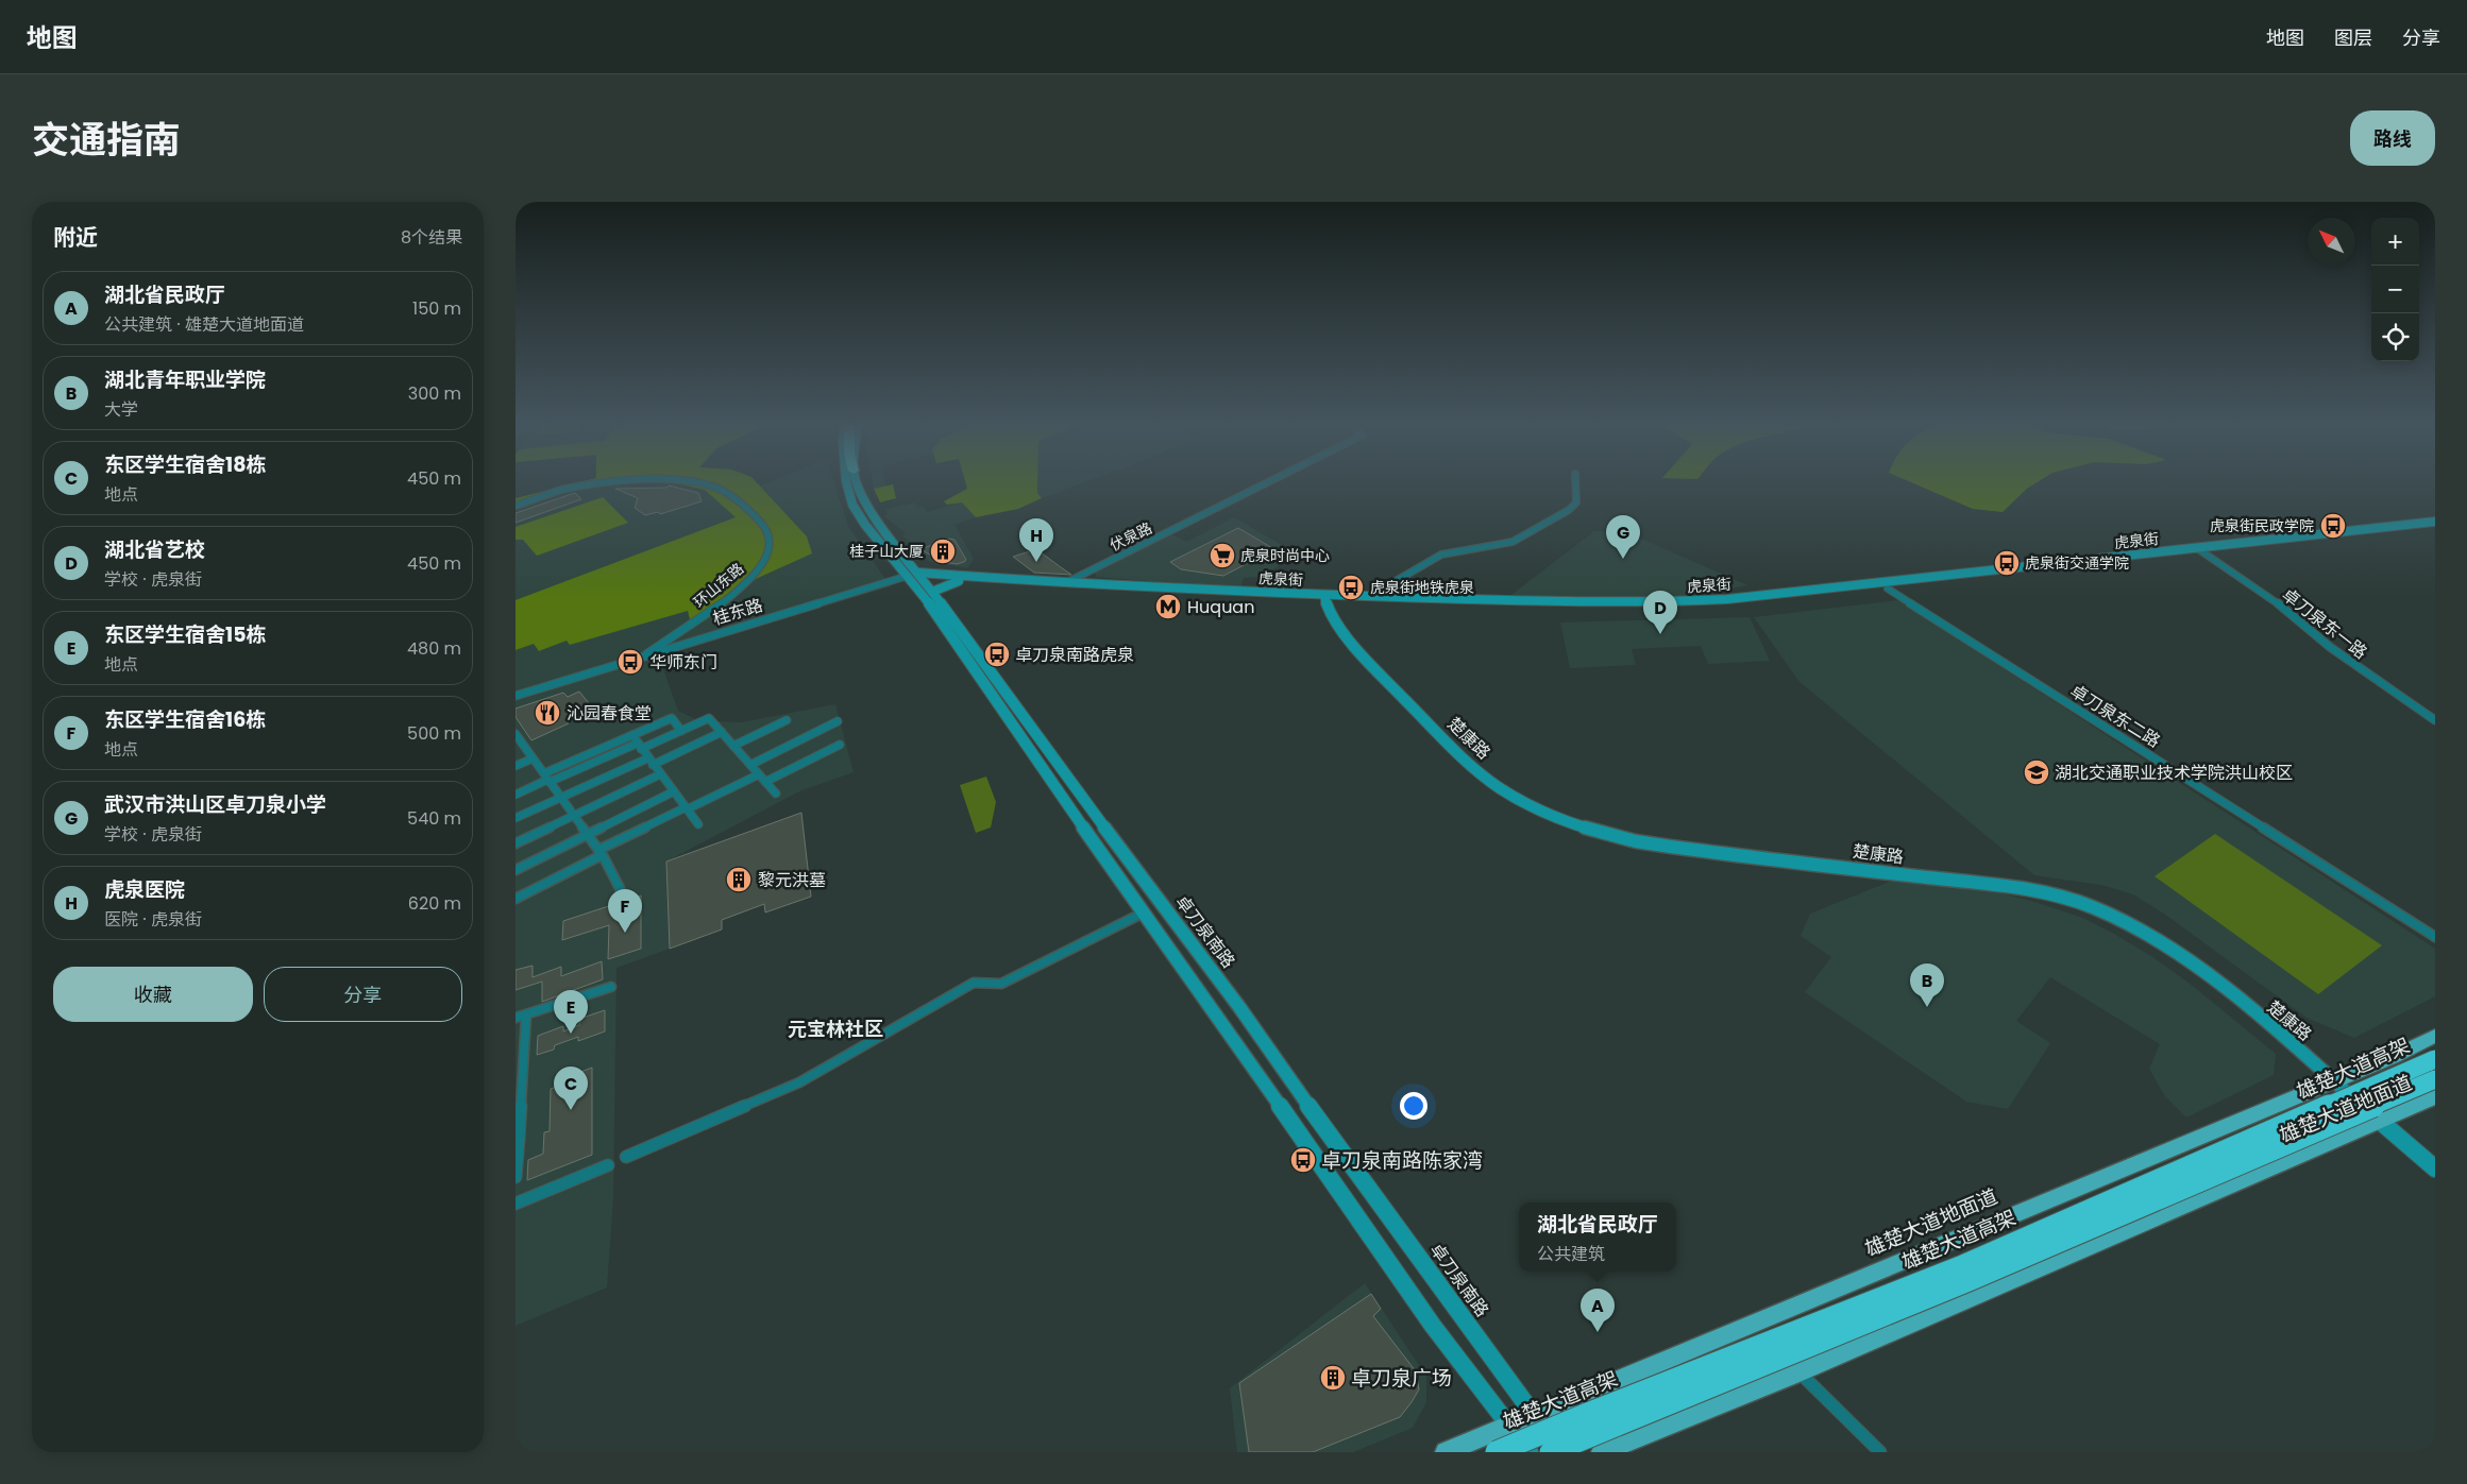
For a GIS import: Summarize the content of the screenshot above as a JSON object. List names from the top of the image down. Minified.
{"streets":{"highway":["雄楚大道高架"],"main road":["虎泉街","楚康路","卓刀泉南路","雄楚大道地面道"],"street":["伏泉路","环山东路","桂东路","卓刀泉东一路","卓刀泉东二路"]},"crossings":[["伏泉路","虎泉街"],["虎泉街","桂东路"],["虎泉街","卓刀泉东一路"],["虎泉街","卓刀泉东二路"],["虎泉街","楚康路"],["虎泉街","卓刀泉南路"],["环山东路","桂东路"],["桂东路","卓刀泉南路"],["楚康路","雄楚大道地面道"],["卓刀泉南路","雄楚大道地面道"]],"districts":["元宝林社区"],"places":{"bus stop":["虎泉街民政学院","虎泉街交通学院","虎泉街地铁虎泉","卓刀泉南路虎泉","华师东门","卓刀泉南路陈家湾"],"building":["桂子山大厦","黎元洪墓","卓刀泉广场"],"supermarket":["虎泉时尚中心"],"metro station":["Huquan"],"restaurant":["沁园春食堂"],"school or university":["湖北交通职业技术学院洪山校区"]},"north":"top left","page":{"header":"地图","nav":["地图","图层","分享"],"title":"交通指南","buttons":["路线",["收藏","分享"]],"heading":["附近","8个结果"],"map_buttons":["+","−"],"list":[{"mark":"A","name":"湖北省民政厅","note":"公共建筑 · 雄楚大道地面道","value":"150 m"},{"mark":"B","name":"湖北青年职业学院","note":"大学","value":"300 m"},{"mark":"C","name":"东区学生宿舍18栋","note":"地点","value":"450 m"},{"mark":"D","name":"湖北省艺校","note":"学校 · 虎泉街","value":"450 m"},{"mark":"E","name":"东区学生宿舍15栋","note":"地点","value":"480 m"},{"mark":"F","name":"东区学生宿舍16栋","note":"地点","value":"500 m"},{"mark":"G","name":"武汉市洪山区卓刀泉小学","note":"学校 · 虎泉街","value":"540 m"},{"mark":"H","name":"虎泉医院","note":"医院 · 虎泉街","value":"620 m"}],"pins":["G","H","D","F","B","E","C","A"],"popup":["湖北省民政厅","公共建筑"]}}
